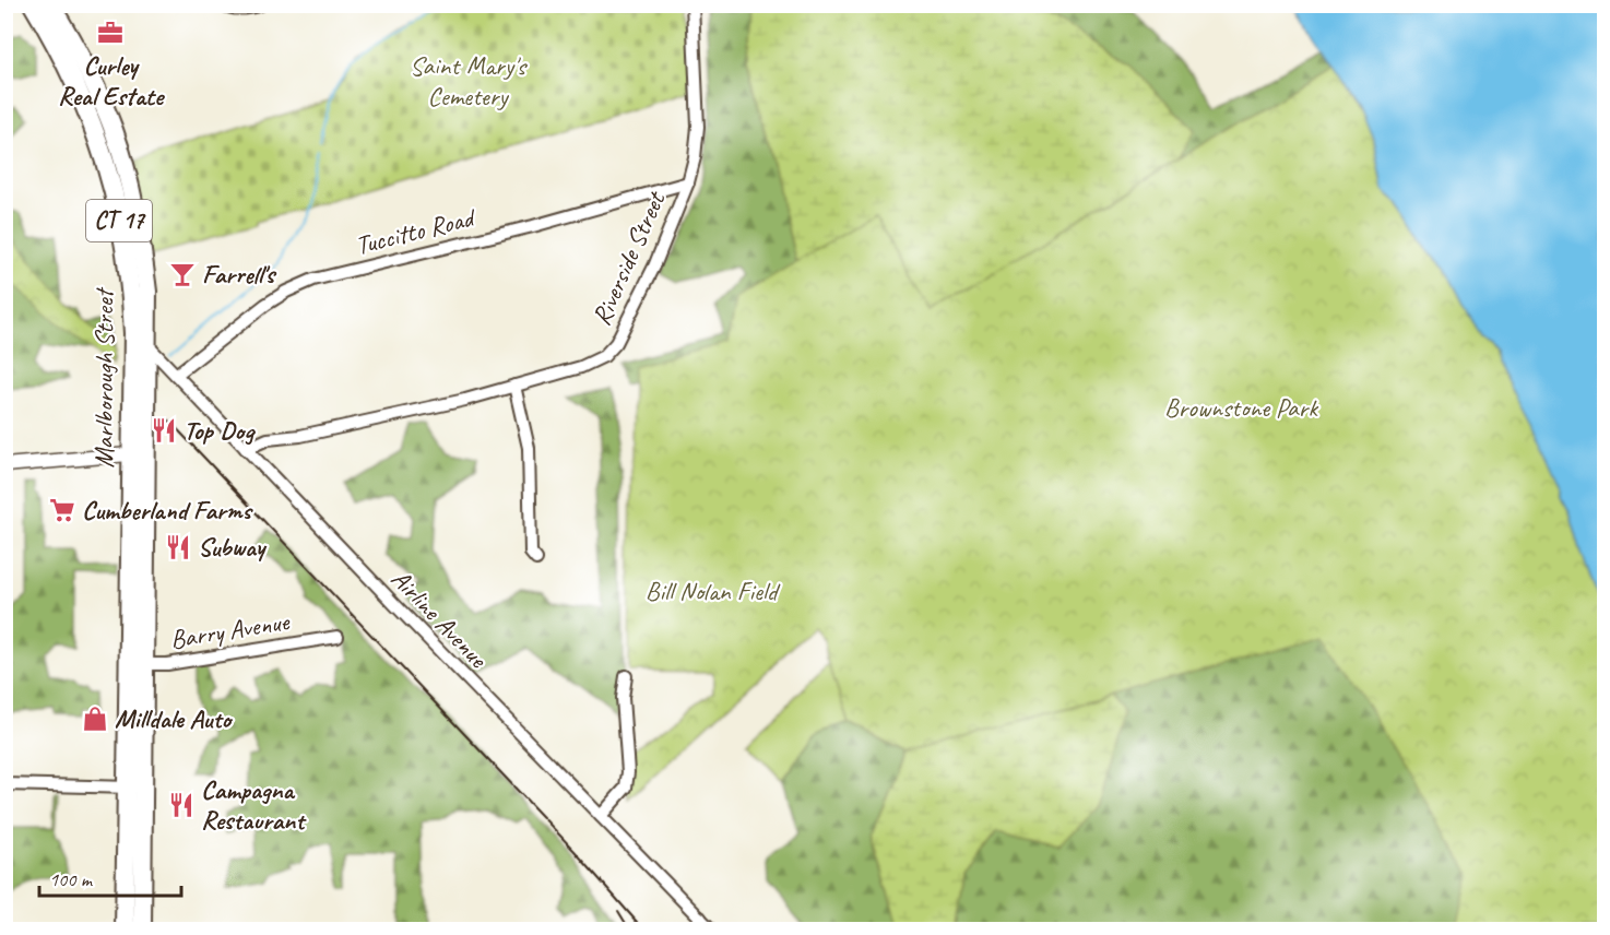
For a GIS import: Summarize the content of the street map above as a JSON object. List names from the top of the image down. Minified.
{"streets":{"highway":["CT 17","Marlborough Street"],"street":["Tuccitto Road","Riverside Street","Airline Avenue","Barry Avenue"]},"crossings":[["Tuccitto Road","Riverside Street"],["Tuccitto Road","Airline Avenue"],["Riverside Street","Airline Avenue"],["Marlborough Street","Airline Avenue"],["Marlborough Street","Barry Avenue"]],"parks":["Saint Mary's Cemetery","Brownstone Park","Bill Nolan Field"],"places":{"office":["Curley Real Estate"],"bar":["Farrell's"],"restaurant":["Top Dog","Subway","Campagna Restaurant"],"supermarket":["Cumberland Farms"],"shop":["Milldale Auto"]},"scale_bar":"100 m"}
